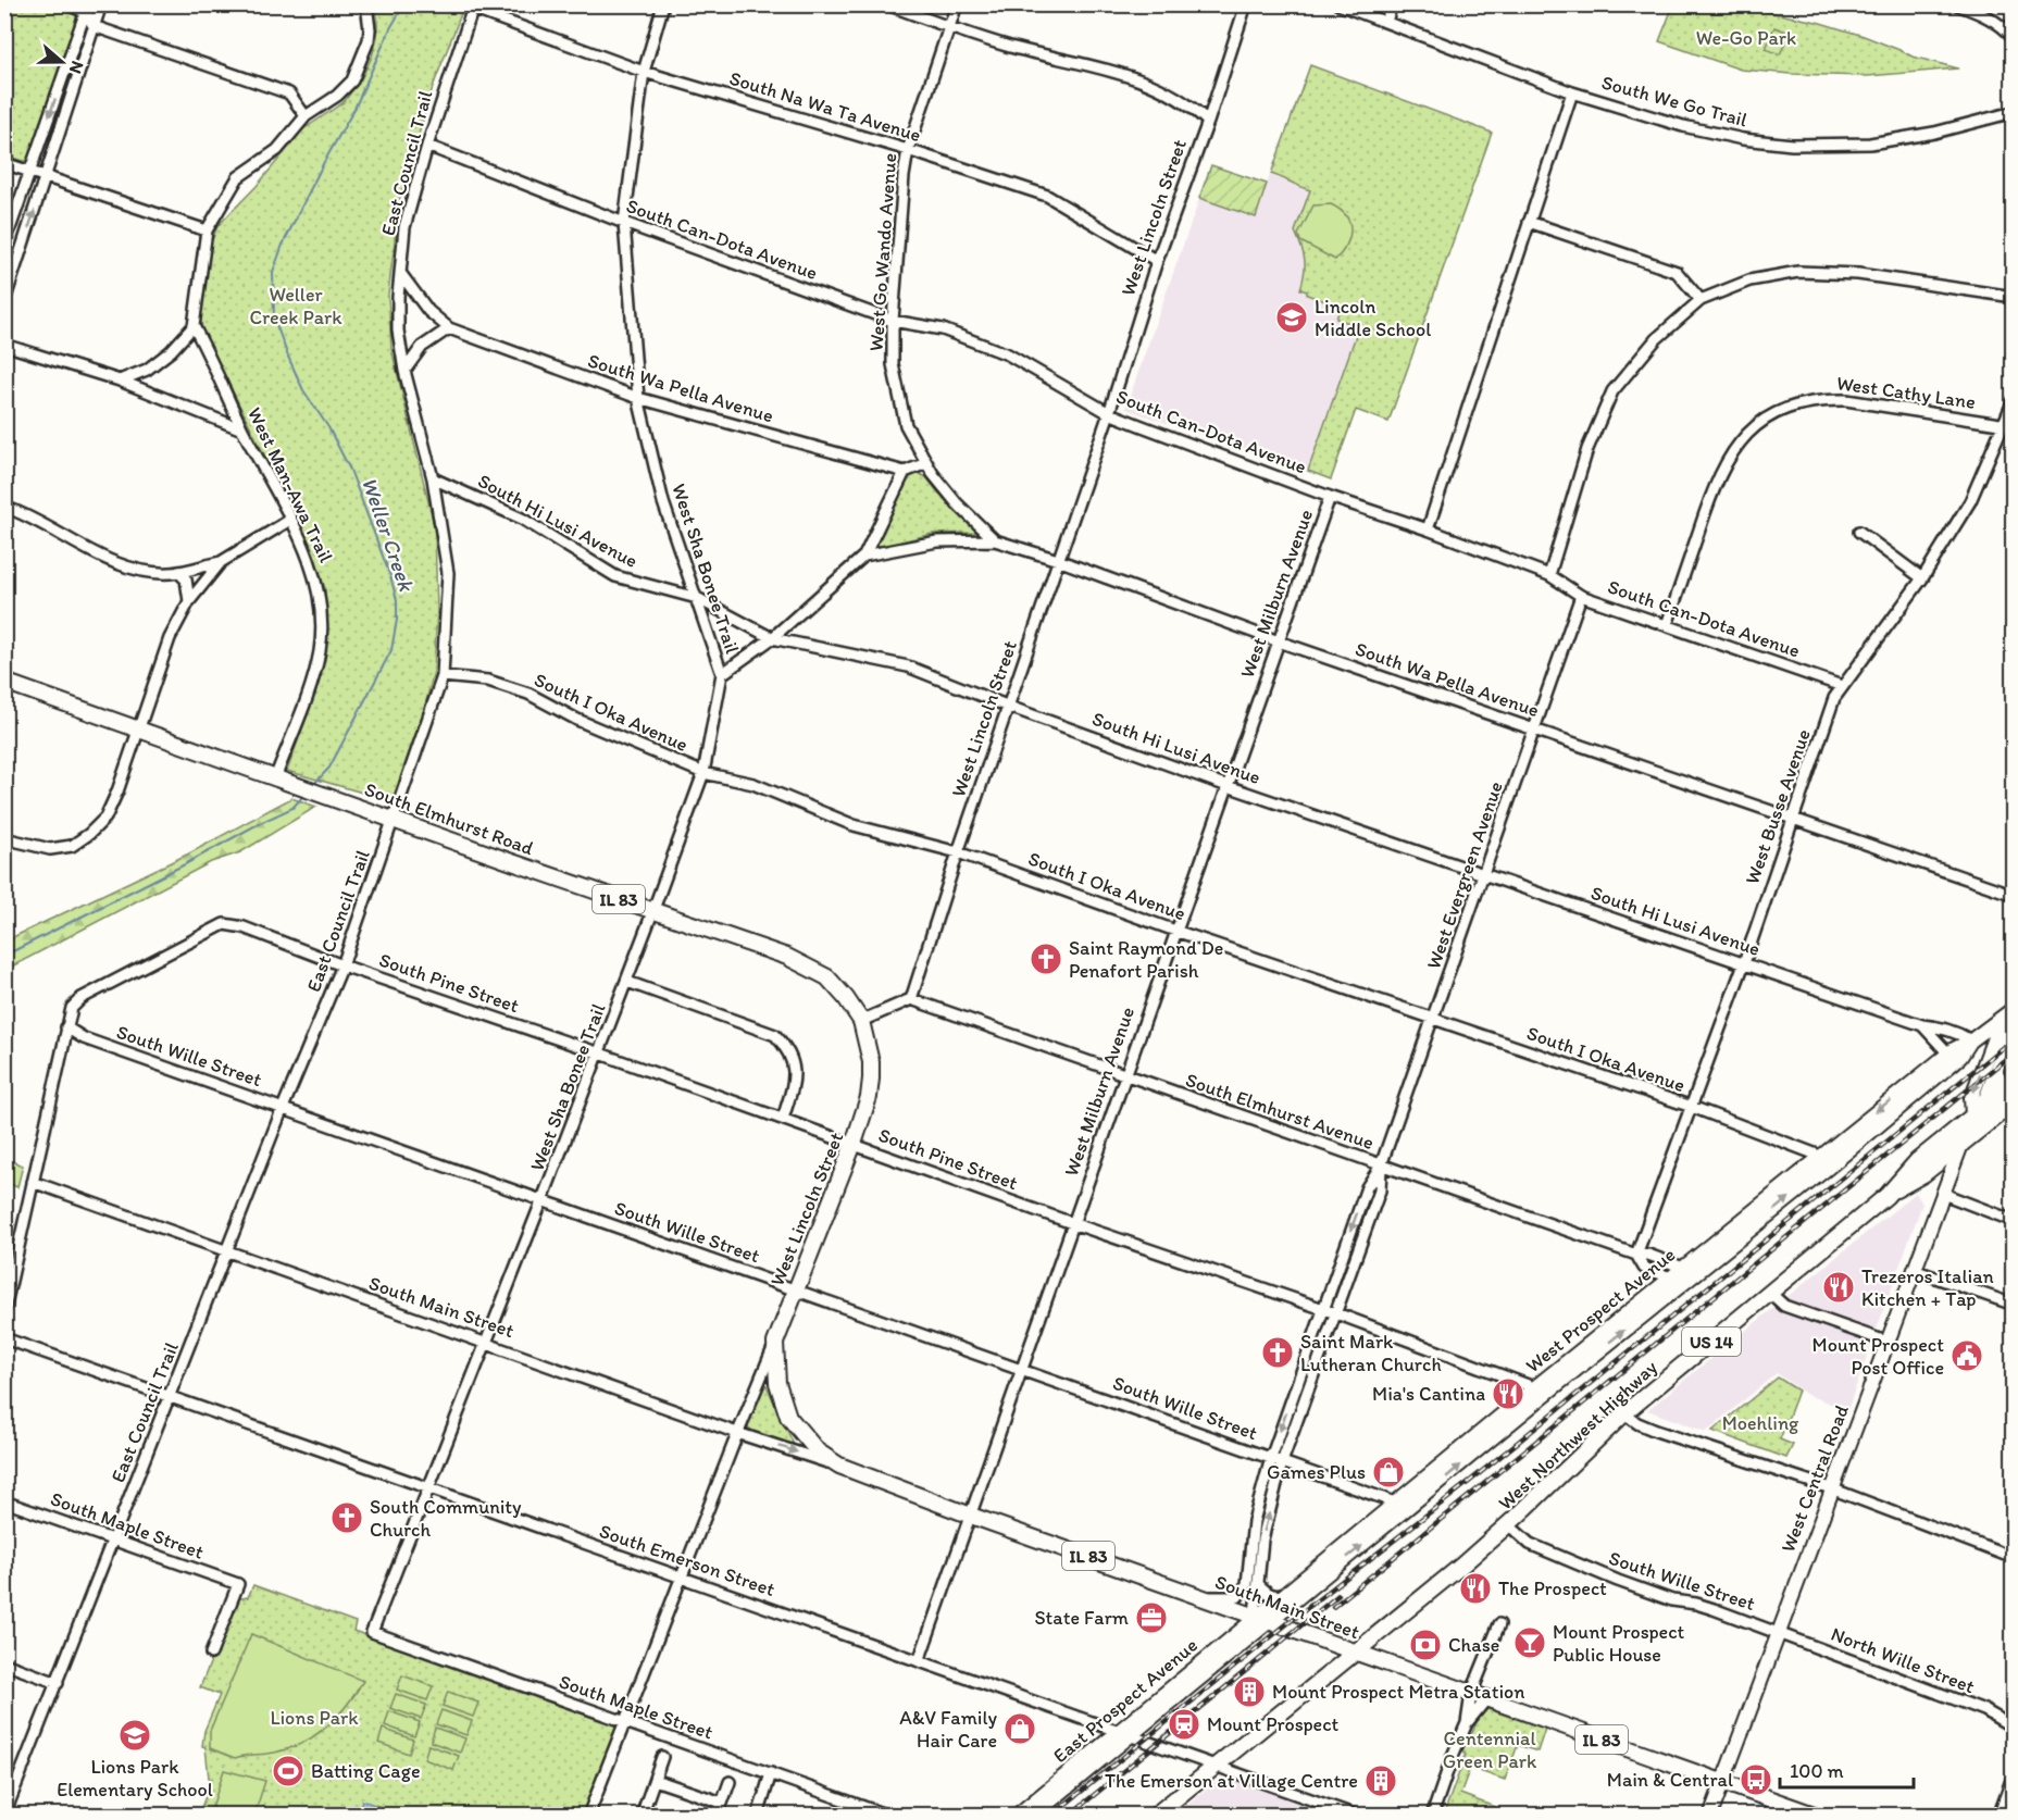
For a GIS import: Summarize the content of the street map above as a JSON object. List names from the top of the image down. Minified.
{"streets":{"main road":["West Lincoln Street","South Elmhurst Road","IL 83","South Main Street","US 14","West Northwest Highway"],"street":["South We Go Trail","South Na Wa Ta Avenue","East Council Trail","South Can-Dota Avenue","West Go Wando Avenue","South Wa Pella Avenue","West Cathy Lane","West Man-Awa Trail","South Hi Lusi Avenue","West Sha Bonee Trail","West Milburn Avenue","South I Oka Avenue","West Busse Avenue","West Evergreen Avenue","South Pine Street","South Wille Street","South Elmhurst Avenue","West Prospect Avenue","West Central Road","South Maple Street","South Emerson Street","North Wille Street","East Prospect Avenue"]},"crossings":[["South Na Wa Ta Avenue","East Council Trail"],["South Na Wa Ta Avenue","West Lincoln Street"],["South Na Wa Ta Avenue","West Go Wando Avenue"],["South Na Wa Ta Avenue","West Sha Bonee Trail"],["East Council Trail","South Can-Dota Avenue"],["East Council Trail","South Wa Pella Avenue"],["East Council Trail","South Hi Lusi Avenue"],["East Council Trail","South I Oka Avenue"],["East Council Trail","South Elmhurst Road"],["East Council Trail","South Pine Street"],["East Council Trail","South Wille Street"],["East Council Trail","South Main Street"],["East Council Trail","South Maple Street"],["East Council Trail","South Emerson Street"],["West Lincoln Street","South Can-Dota Avenue"],["West Lincoln Street","South Wa Pella Avenue"],["West Lincoln Street","South Hi Lusi Avenue"],["West Lincoln Street","South I Oka Avenue"],["West Lincoln Street","South Elmhurst Road"],["West Lincoln Street","South Pine Street"],["West Lincoln Street","South Wille Street"],["West Lincoln Street","South Elmhurst Avenue"],["West Lincoln Street","South Main Street"],["South Can-Dota Avenue","West Go Wando Avenue"],["South Can-Dota Avenue","West Cathy Lane"],["South Can-Dota Avenue","West Sha Bonee Trail"],["South Can-Dota Avenue","West Milburn Avenue"],["South Can-Dota Avenue","West Busse Avenue"],["South Can-Dota Avenue","West Evergreen Avenue"],["West Go Wando Avenue","South Wa Pella Avenue"],["South Wa Pella Avenue","West Sha Bonee Trail"],["South Wa Pella Avenue","West Milburn Avenue"],["South Wa Pella Avenue","West Busse Avenue"],["South Wa Pella Avenue","West Evergreen Avenue"],["West Cathy Lane","West Busse Avenue"],["West Man-Awa Trail","South Elmhurst Road"],["South Hi Lusi Avenue","West Sha Bonee Trail"],["South Hi Lusi Avenue","West Milburn Avenue"],["South Hi Lusi Avenue","West Busse Avenue"],["South Hi Lusi Avenue","West Evergreen Avenue"],["South Hi Lusi Avenue","West Prospect Avenue"],["West Sha Bonee Trail","South I Oka Avenue"],["West Sha Bonee Trail","South Elmhurst Road"],["West Sha Bonee Trail","South Pine Street"],["West Sha Bonee Trail","South Wille Street"],["West Sha Bonee Trail","South Main Street"],["West Sha Bonee Trail","South Maple Street"],["West Sha Bonee Trail","South Emerson Street"],["West Milburn Avenue","South I Oka Avenue"],["West Milburn Avenue","South Pine Street"],["West Milburn Avenue","South Wille Street"],["West Milburn Avenue","South Elmhurst Avenue"],["West Milburn Avenue","South Main Street"],["West Milburn Avenue","South Emerson Street"],["South I Oka Avenue","West Busse Avenue"],["South I Oka Avenue","West Evergreen Avenue"],["South I Oka Avenue","West Prospect Avenue"],["West Busse Avenue","South Elmhurst Avenue"],["West Evergreen Avenue","South Pine Street"],["West Evergreen Avenue","South Wille Street"],["West Evergreen Avenue","South Elmhurst Avenue"],["West Evergreen Avenue","South Main Street"],["West Evergreen Avenue","West Prospect Avenue"],["West Evergreen Avenue","East Prospect Avenue"],["IL 83","South Main Street"],["IL 83","West Central Road"],["South Pine Street","South Wille Street"],["South Pine Street","West Prospect Avenue"],["South Wille Street","West Prospect Avenue"],["South Wille Street","West Northwest Highway"],["South Wille Street","West Central Road"],["South Wille Street","North Wille Street"],["South Elmhurst Avenue","West Prospect Avenue"],["South Main Street","West Prospect Avenue"],["South Main Street","US 14"],["South Main Street","West Northwest Highway"],["South Main Street","West Central Road"],["South Main Street","East Prospect Avenue"],["West Prospect Avenue","West Central Road"],["West Prospect Avenue","East Prospect Avenue"],["US 14","West Northwest Highway"],["US 14","South Emerson Street"],["West Northwest Highway","West Central Road"],["West Central Road","North Wille Street"],["South Emerson Street","East Prospect Avenue"]],"water":["Weller Creek"],"parks":["We-Go Park","Weller Creek Park","Moehling","Lions Park","Centennial Green Park"],"places":{"school or university":["Lincoln Middle School","Lions Park Elementary School"],"church":["Saint Raymond De Penafort Parish","Saint Mark Lutheran Church","South Community Church"],"restaurant":["Trezeros Italian Kitchen + Tap","Mia's Cantina","The Prospect"],"public building":["Mount Prospect Post Office"],"shop":["Games Plus","A&V Family Hair Care"],"office":["State Farm"],"bar":["Mount Prospect Public House"],"bank":["Chase"],"building":["Mount Prospect Metra Station","The Emerson at Village Centre"],"station":["Mount Prospect"],"sports":["Batting Cage"],"bus stop":["Main & Central"]},"scale_bar":"100 m","north":"right"}
